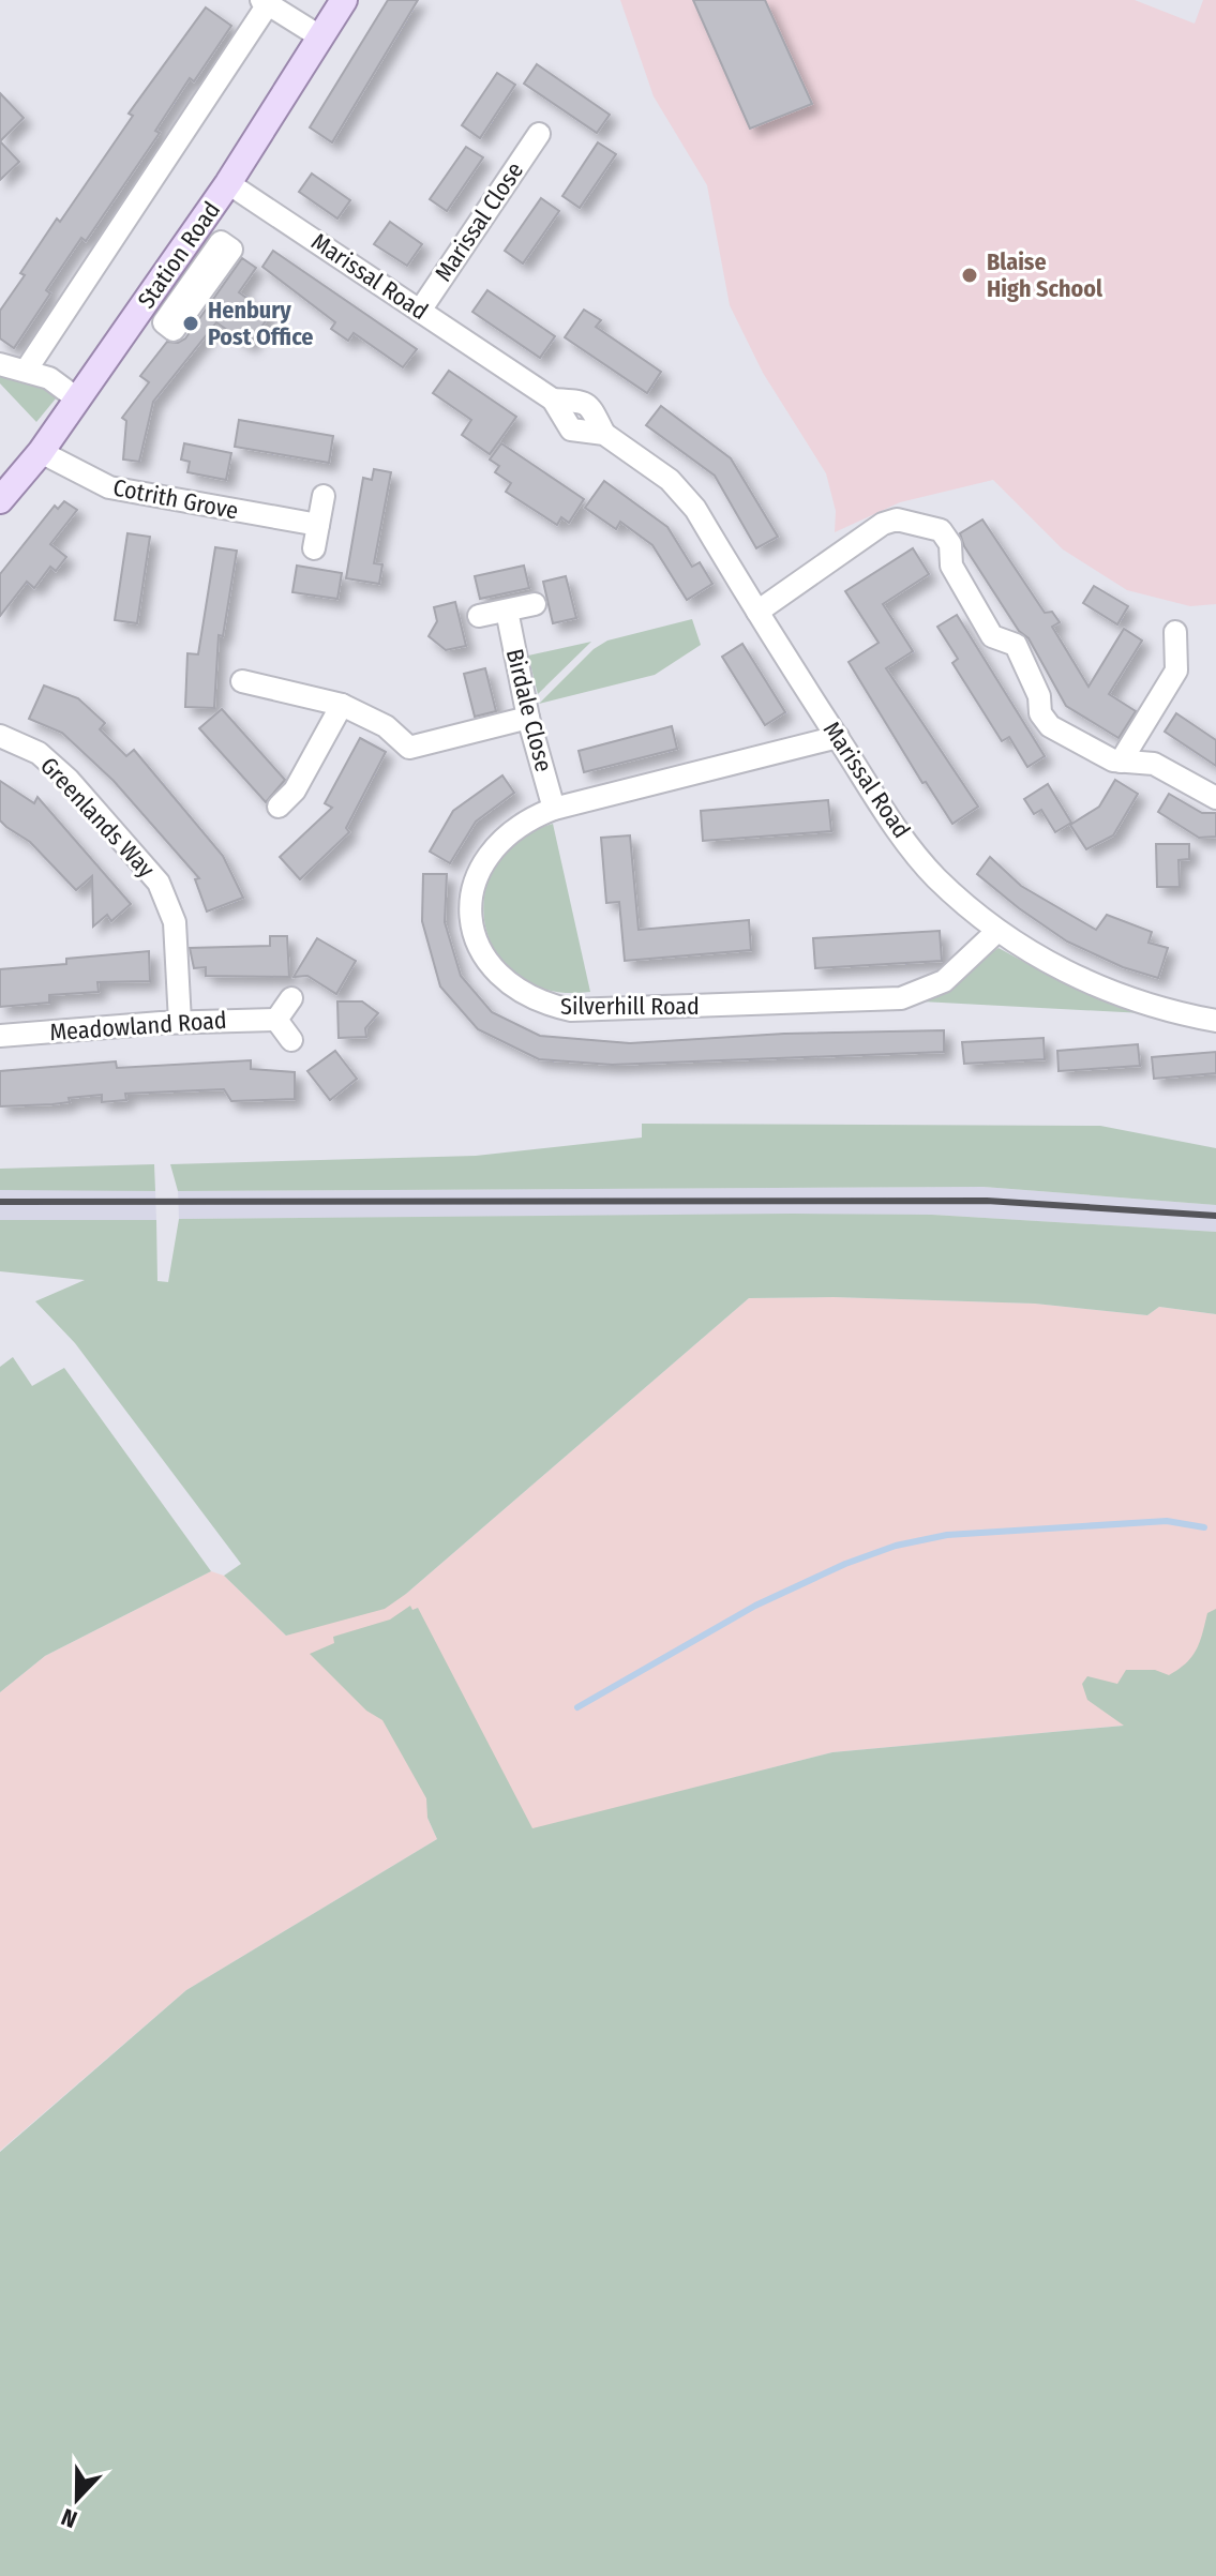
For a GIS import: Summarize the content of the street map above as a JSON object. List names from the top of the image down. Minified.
{"streets":{"main road":["Station Road"],"street":["Marissal Close","Marissal Road","Cotrith Grove","Birdale Close","Greenlands Way","Silverhill Road","Meadowland Road"]},"crossings":[["Marissal Close","Marissal Road"],["Station Road","Marissal Road"],["Station Road","Cotrith Grove"],["Marissal Road","Silverhill Road"],["Birdale Close","Silverhill Road"],["Greenlands Way","Meadowland Road"]],"places":["Blaise High School","Henbury Post Office"],"north":"bottom"}
